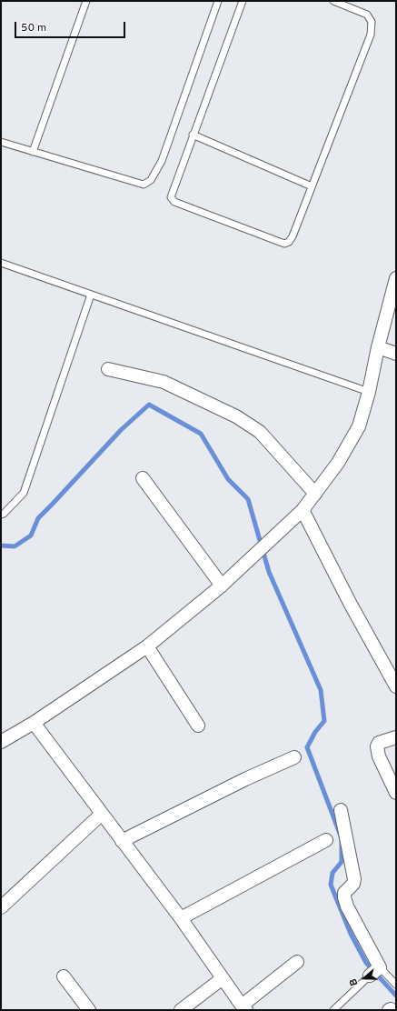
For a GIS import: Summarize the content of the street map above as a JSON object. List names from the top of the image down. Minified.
{"scale_bar":"50 m","north":"left"}
